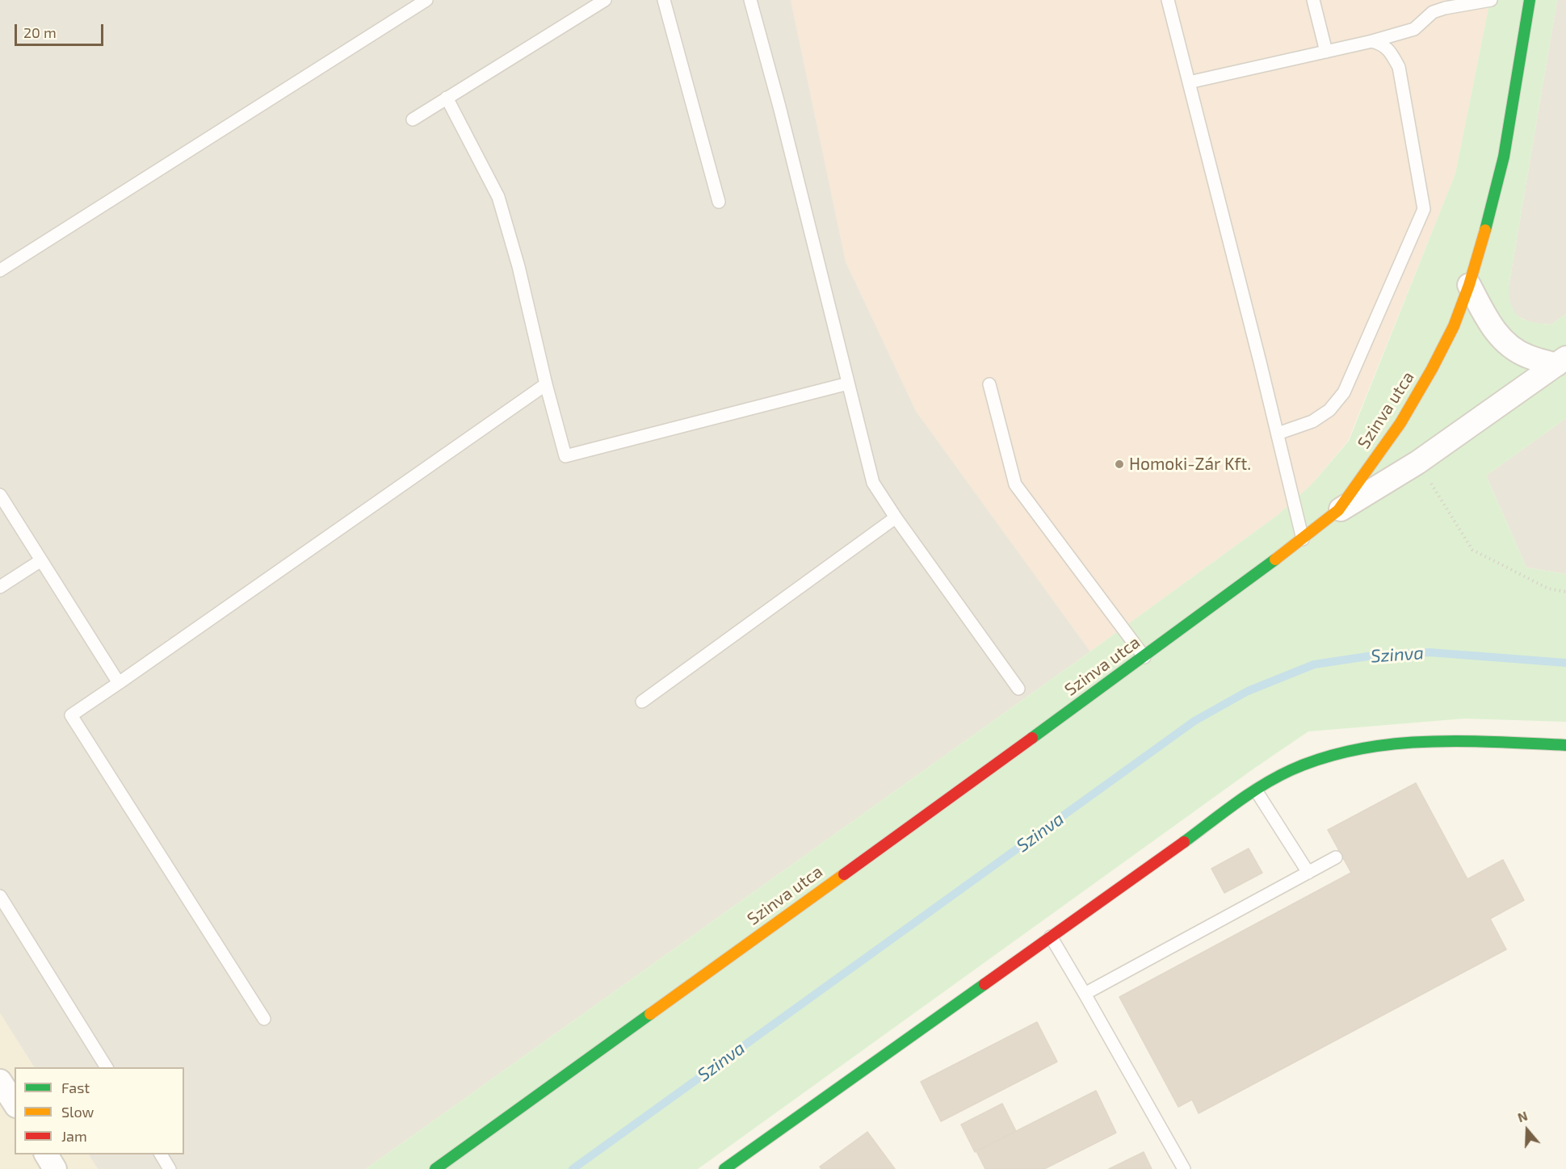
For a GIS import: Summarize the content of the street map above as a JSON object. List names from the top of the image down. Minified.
{"streets":{"street":["Szinva utca"]},"water":["Szinva"],"places":["Homoki-Zár Kft."],"legend":["Fast","Slow","Jam"],"scale_bar":"20 m","north":"top"}
